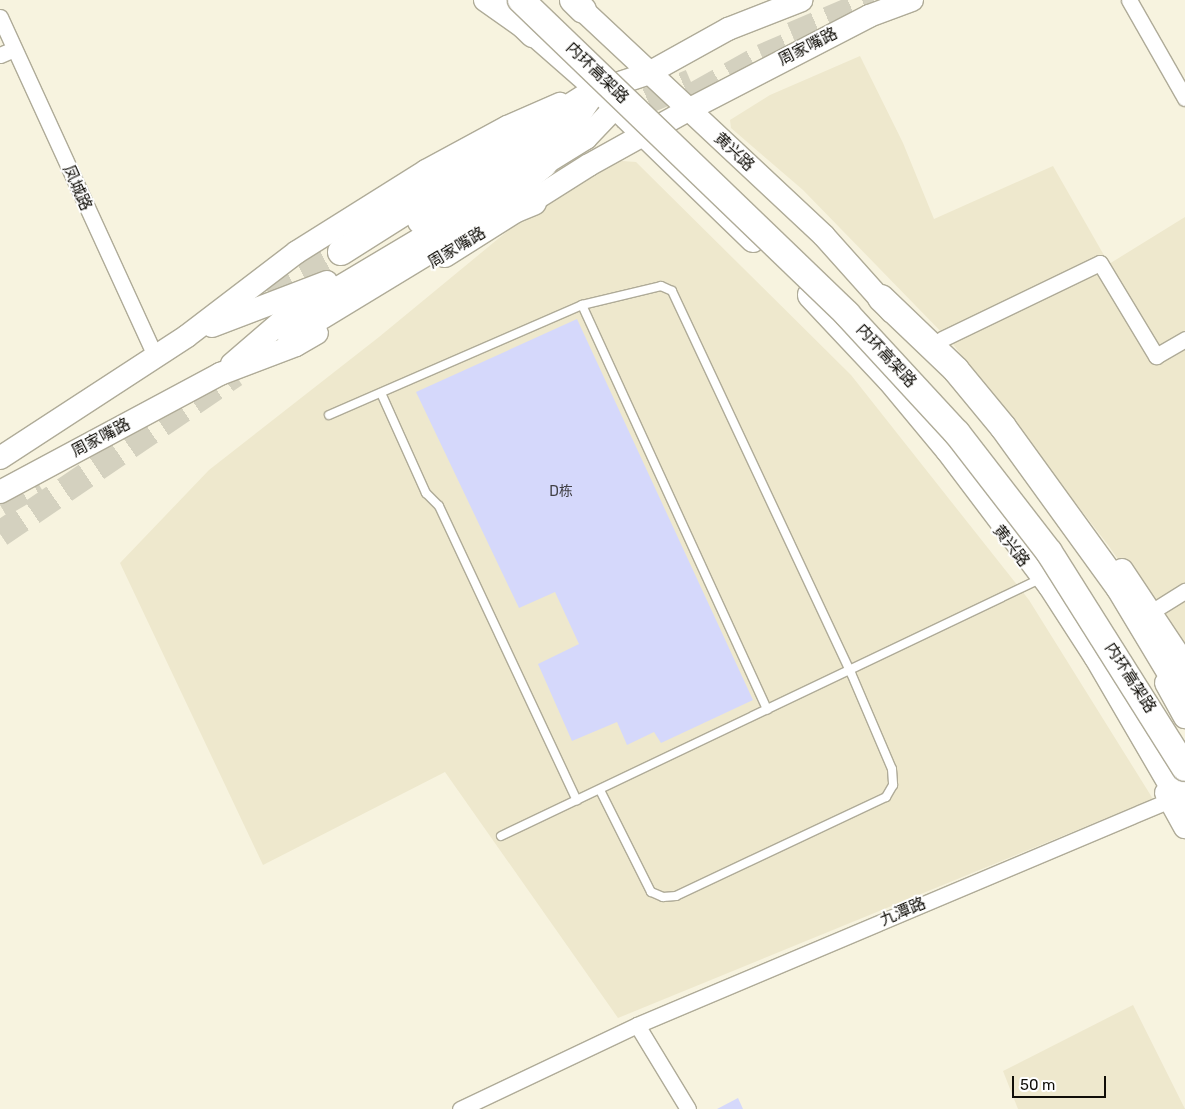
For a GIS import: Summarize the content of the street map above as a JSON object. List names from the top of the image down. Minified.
{"streets":{"highway":["内环高架路"],"main road":["周家嘴路","黄兴路"],"street":["凤城路","九潭路"]},"crossings":[["周家嘴路","黄兴路"]],"house_numbers":["D栋"],"scale_bar":"50 m"}
